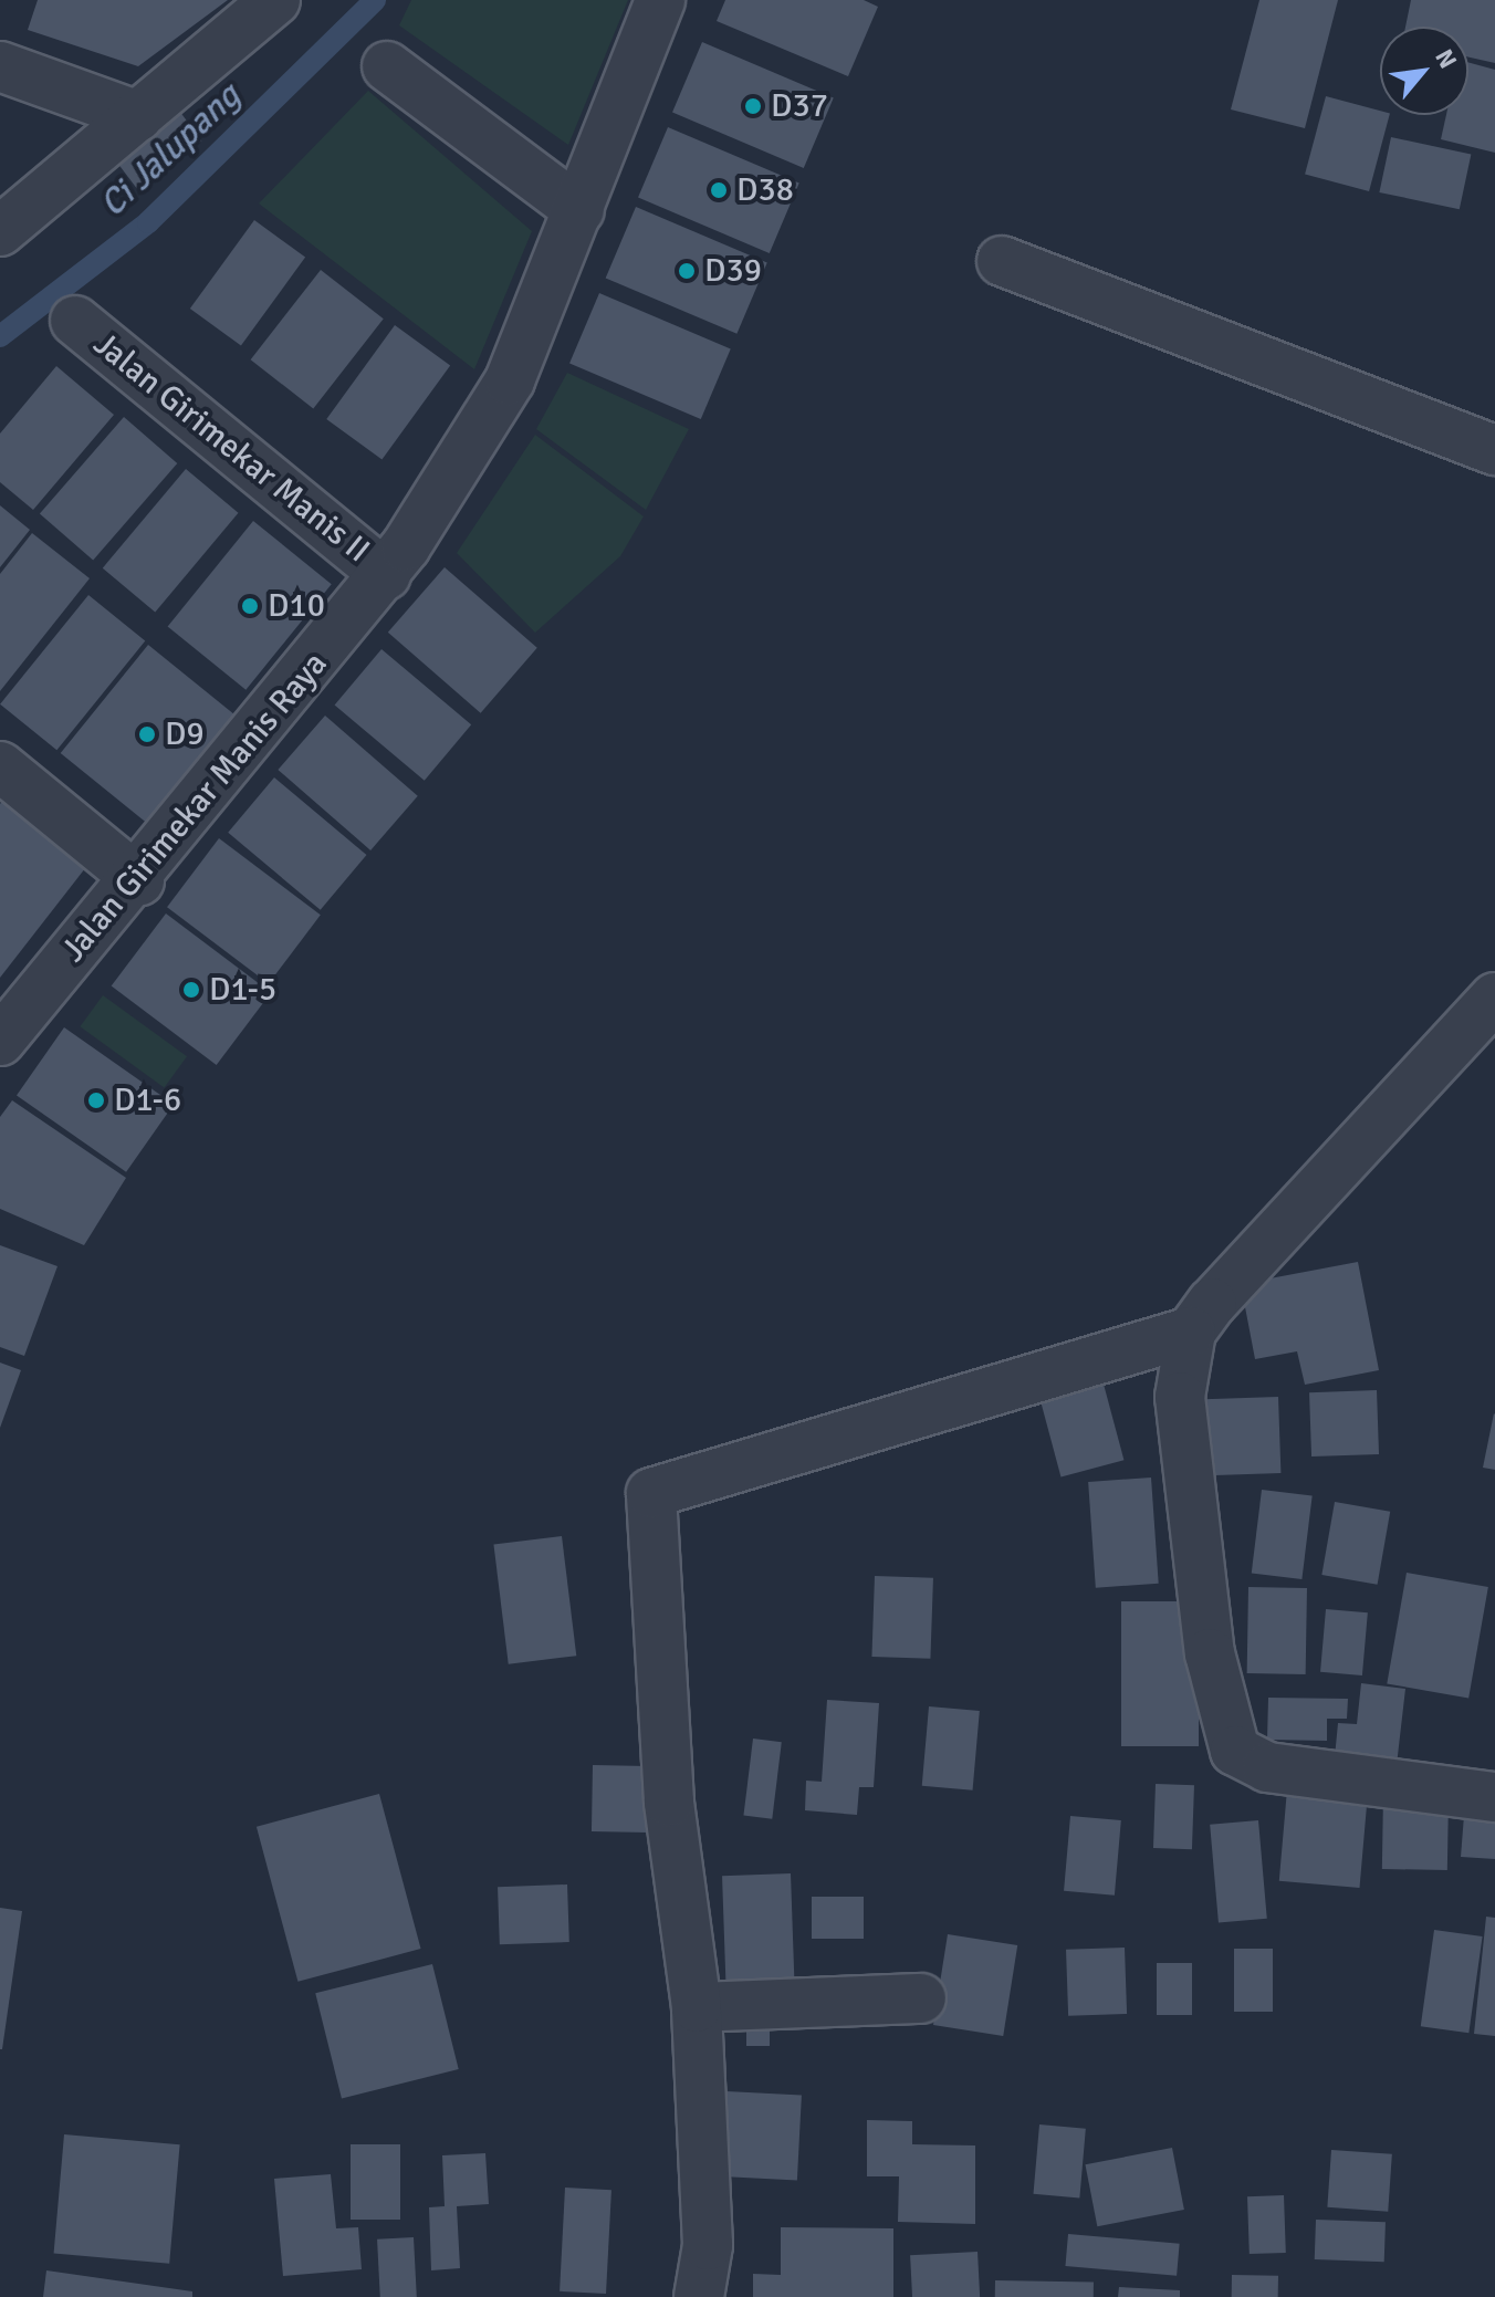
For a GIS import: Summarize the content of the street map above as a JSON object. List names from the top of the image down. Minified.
{"streets":{"street":["Jalan Girimekar Manis II","Jalan Girimekar Manis Raya"]},"crossings":[["Jalan Girimekar Manis II","Jalan Girimekar Manis Raya"]],"water":["Ci Jalupang"],"places":["D37","D38","D39","D10","D9","D1-5","D1-6"],"north":"top right"}
